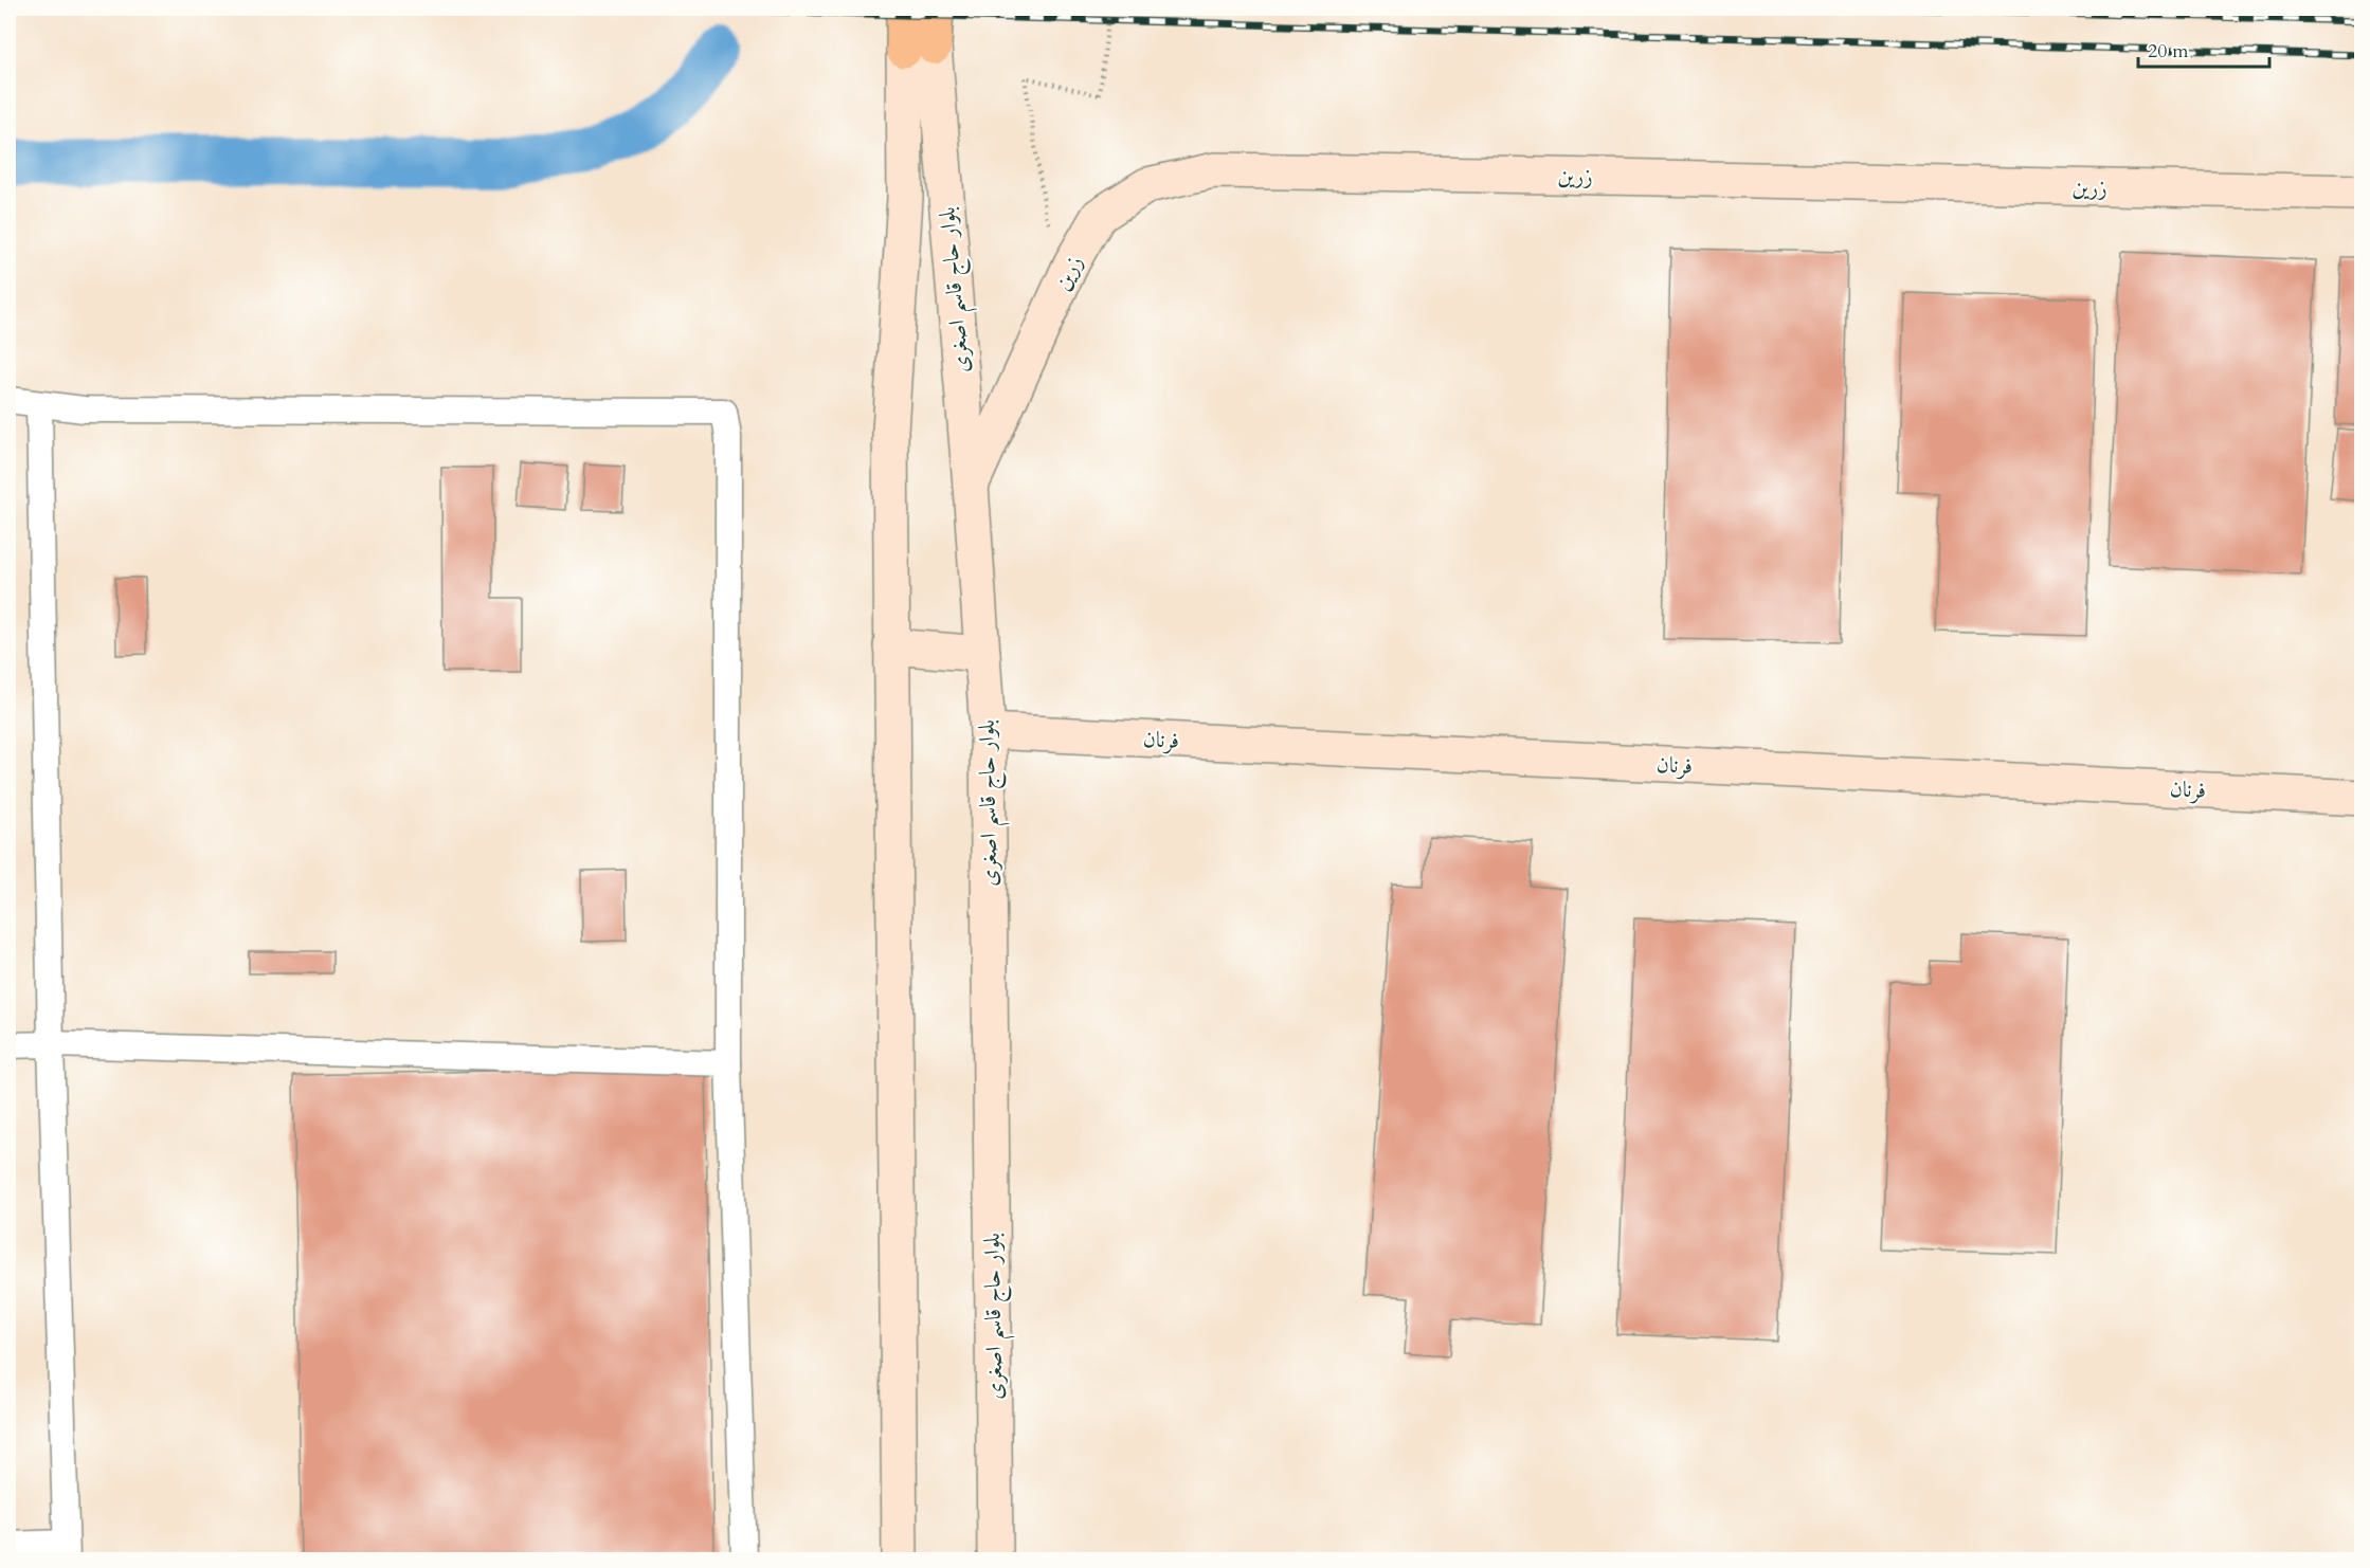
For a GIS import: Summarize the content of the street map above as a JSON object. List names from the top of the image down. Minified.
{"streets":{"main road":["زرین","بلوار حاج قاسم اصغری","فرنان"]},"crossings":[["زرین","بلوار حاج قاسم اصغری"],["بلوار حاج قاسم اصغری","فرنان"]],"scale_bar":"20 m"}
